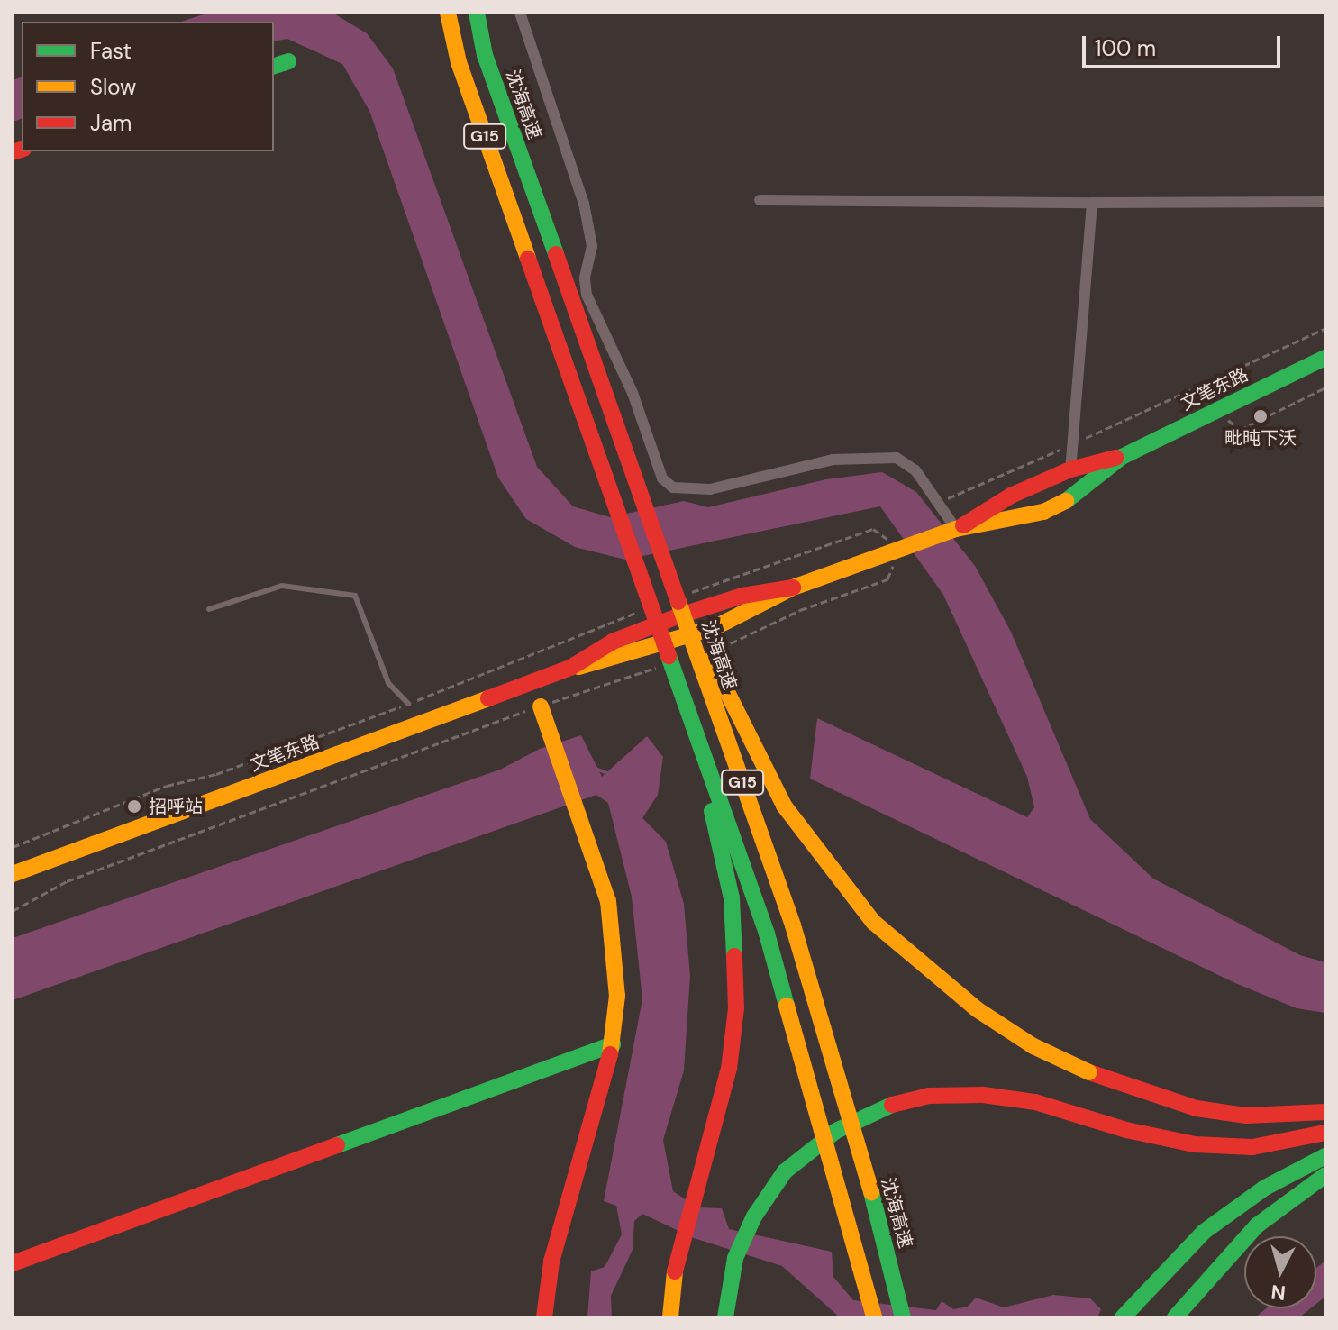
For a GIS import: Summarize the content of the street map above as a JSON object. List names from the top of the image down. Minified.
{"streets":{"main road":["沈海高速","G15","文笔东路"]},"places":["毗旽下沃","招呼站"],"legend":["Fast","Slow","Jam"],"scale_bar":"100 m","north":"bottom"}
